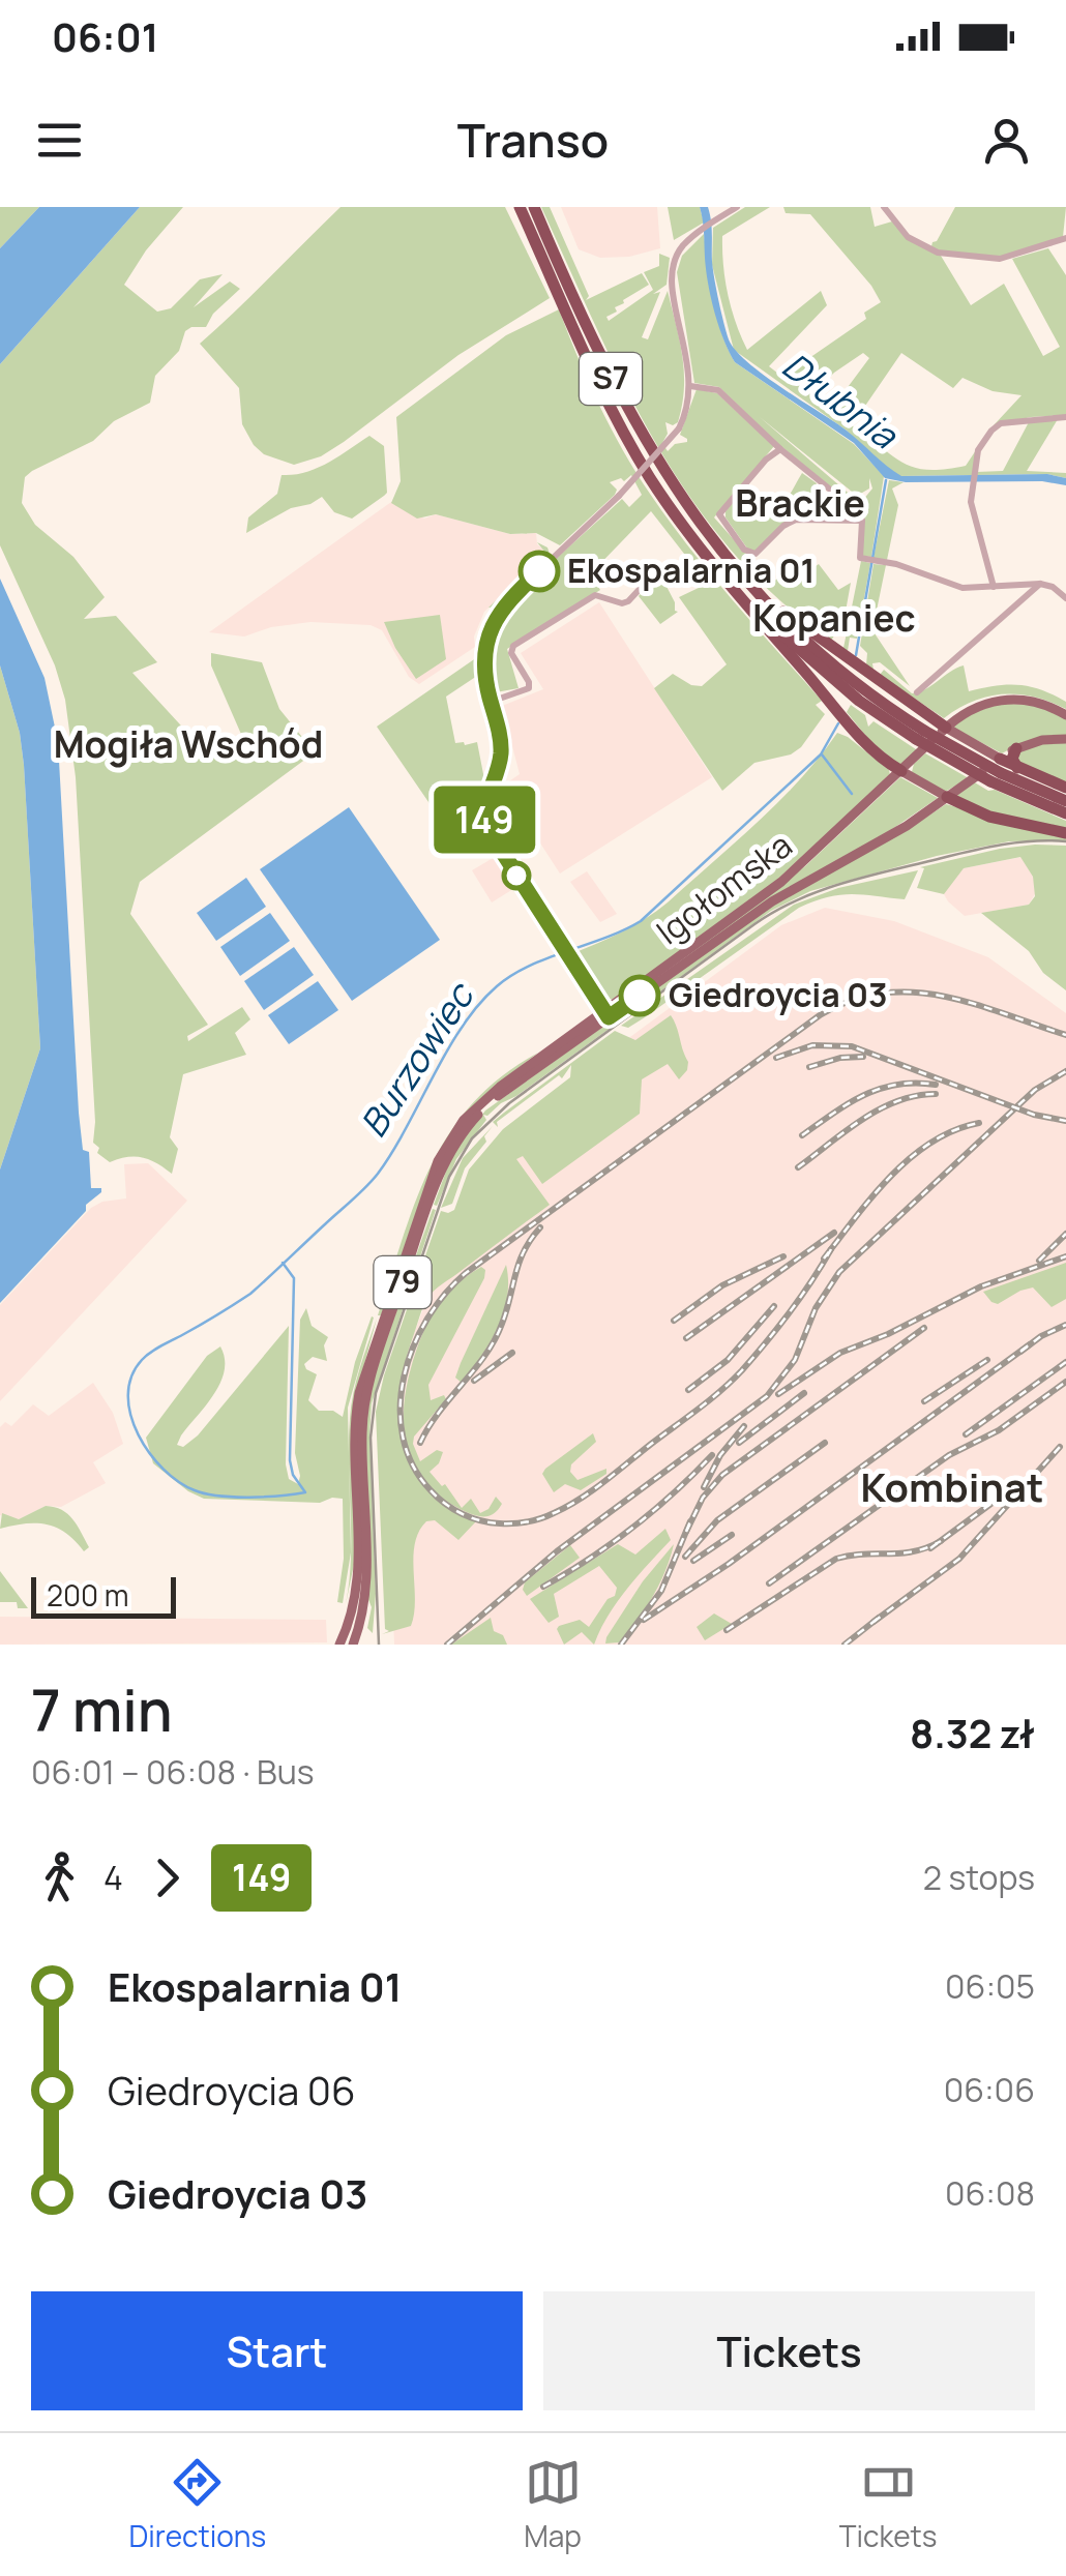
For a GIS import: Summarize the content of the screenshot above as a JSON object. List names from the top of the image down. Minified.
{"streets":{"highway":["S7"],"main road":["Igołomska","79"]},"crossings":[["S7","79"],["Igołomska","79"]],"districts":["Brackie","Kopaniec","Mogiła Wschód","Kombinat"],"water":["Dłubnia","Burzowiec"],"places":["Ekospalarnia 01","Giedroycia 03"],"lines":["bus line 149"],"scale_bar":"200 m","page":{"status":"06:01","header":"Transo","on_map":"149","scale":"200 m","heading":["7 min","06:01 – 06:08 · Bus","8.32 zł"],"legs":["4","149","2 stops"],"list":[{"name":"Ekospalarnia 01","value":"06:05"},{"name":"Giedroycia 06","value":"06:06"},{"name":"Giedroycia 03","value":"06:08"}],"buttons":["Start","Tickets"],"tabs":["Directions","Map","Tickets"]}}
